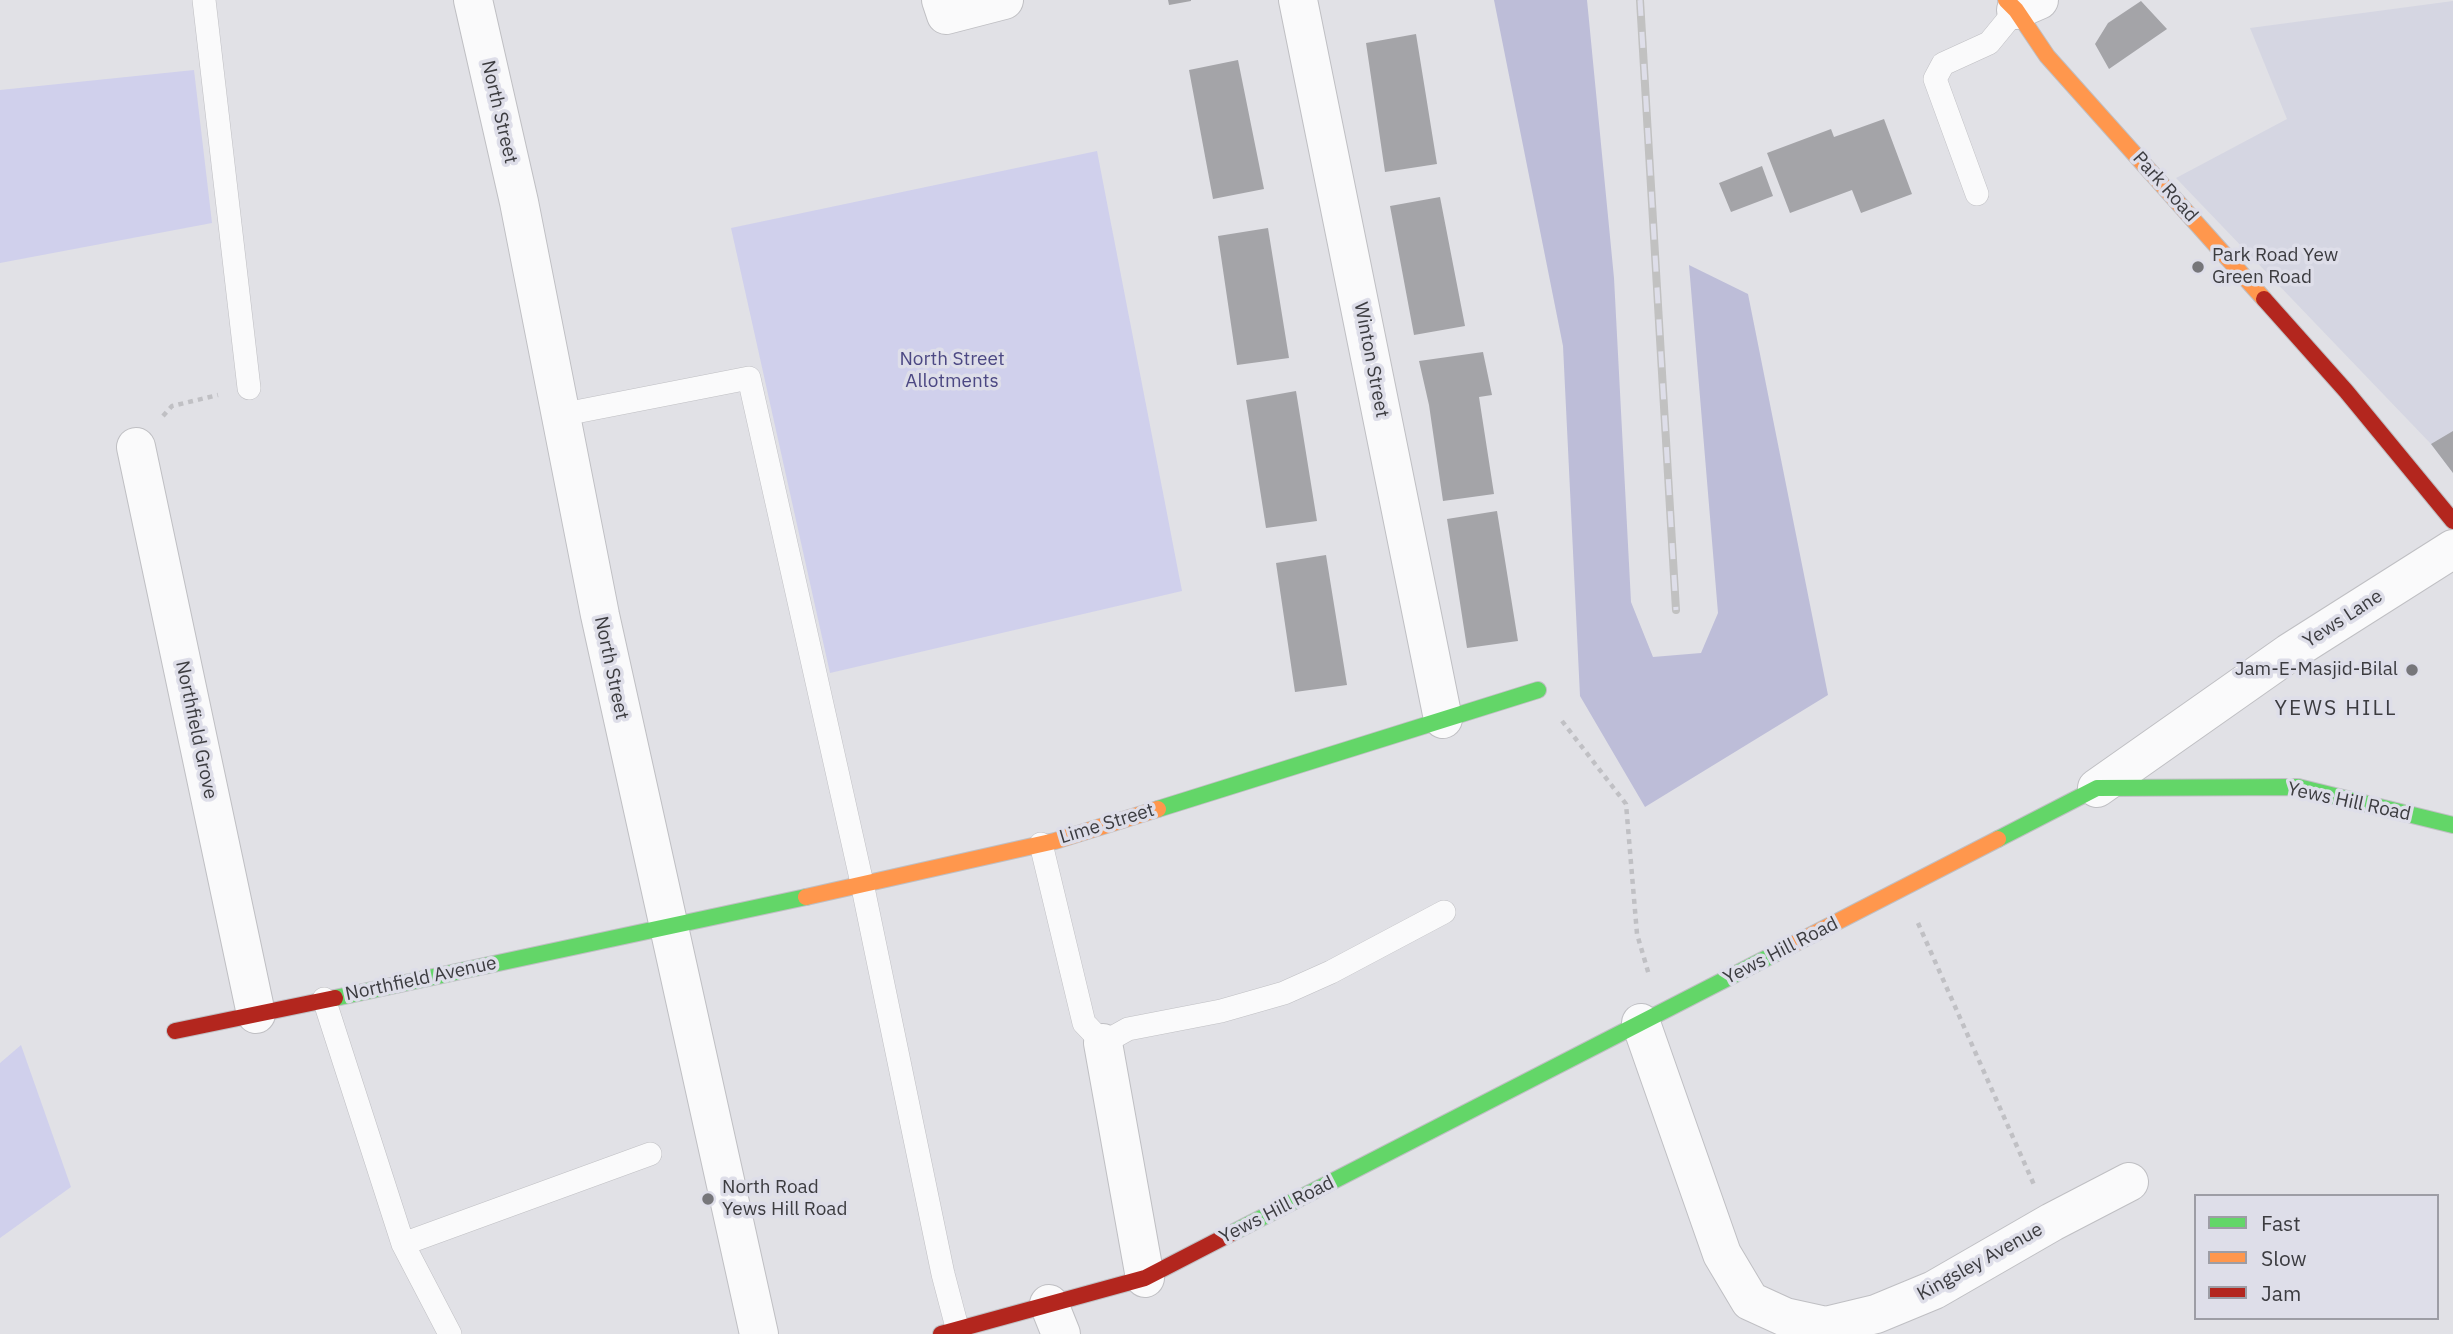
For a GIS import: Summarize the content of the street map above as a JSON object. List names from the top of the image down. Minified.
{"streets":{"street":["North Street","Park Road","Winton Street","Yews Lane","Northfield Grove","Yews Hill Road","Lime Street","Northfield Avenue","Kingsley Avenue"]},"crossings":[["North Street","Lime Street"],["North Street","Northfield Avenue"],["Winton Street","Lime Street"],["Yews Lane","Yews Hill Road"],["Northfield Grove","Northfield Avenue"],["Yews Hill Road","Kingsley Avenue"],["Lime Street","Northfield Avenue"]],"districts":["YEWS HILL"],"parks":["North Street Allotments"],"places":["Park Road Yew Green Road","Jam-E-Masjid-Bilal","North Road Yews Hill Road"],"legend":["Fast","Slow","Jam"]}
